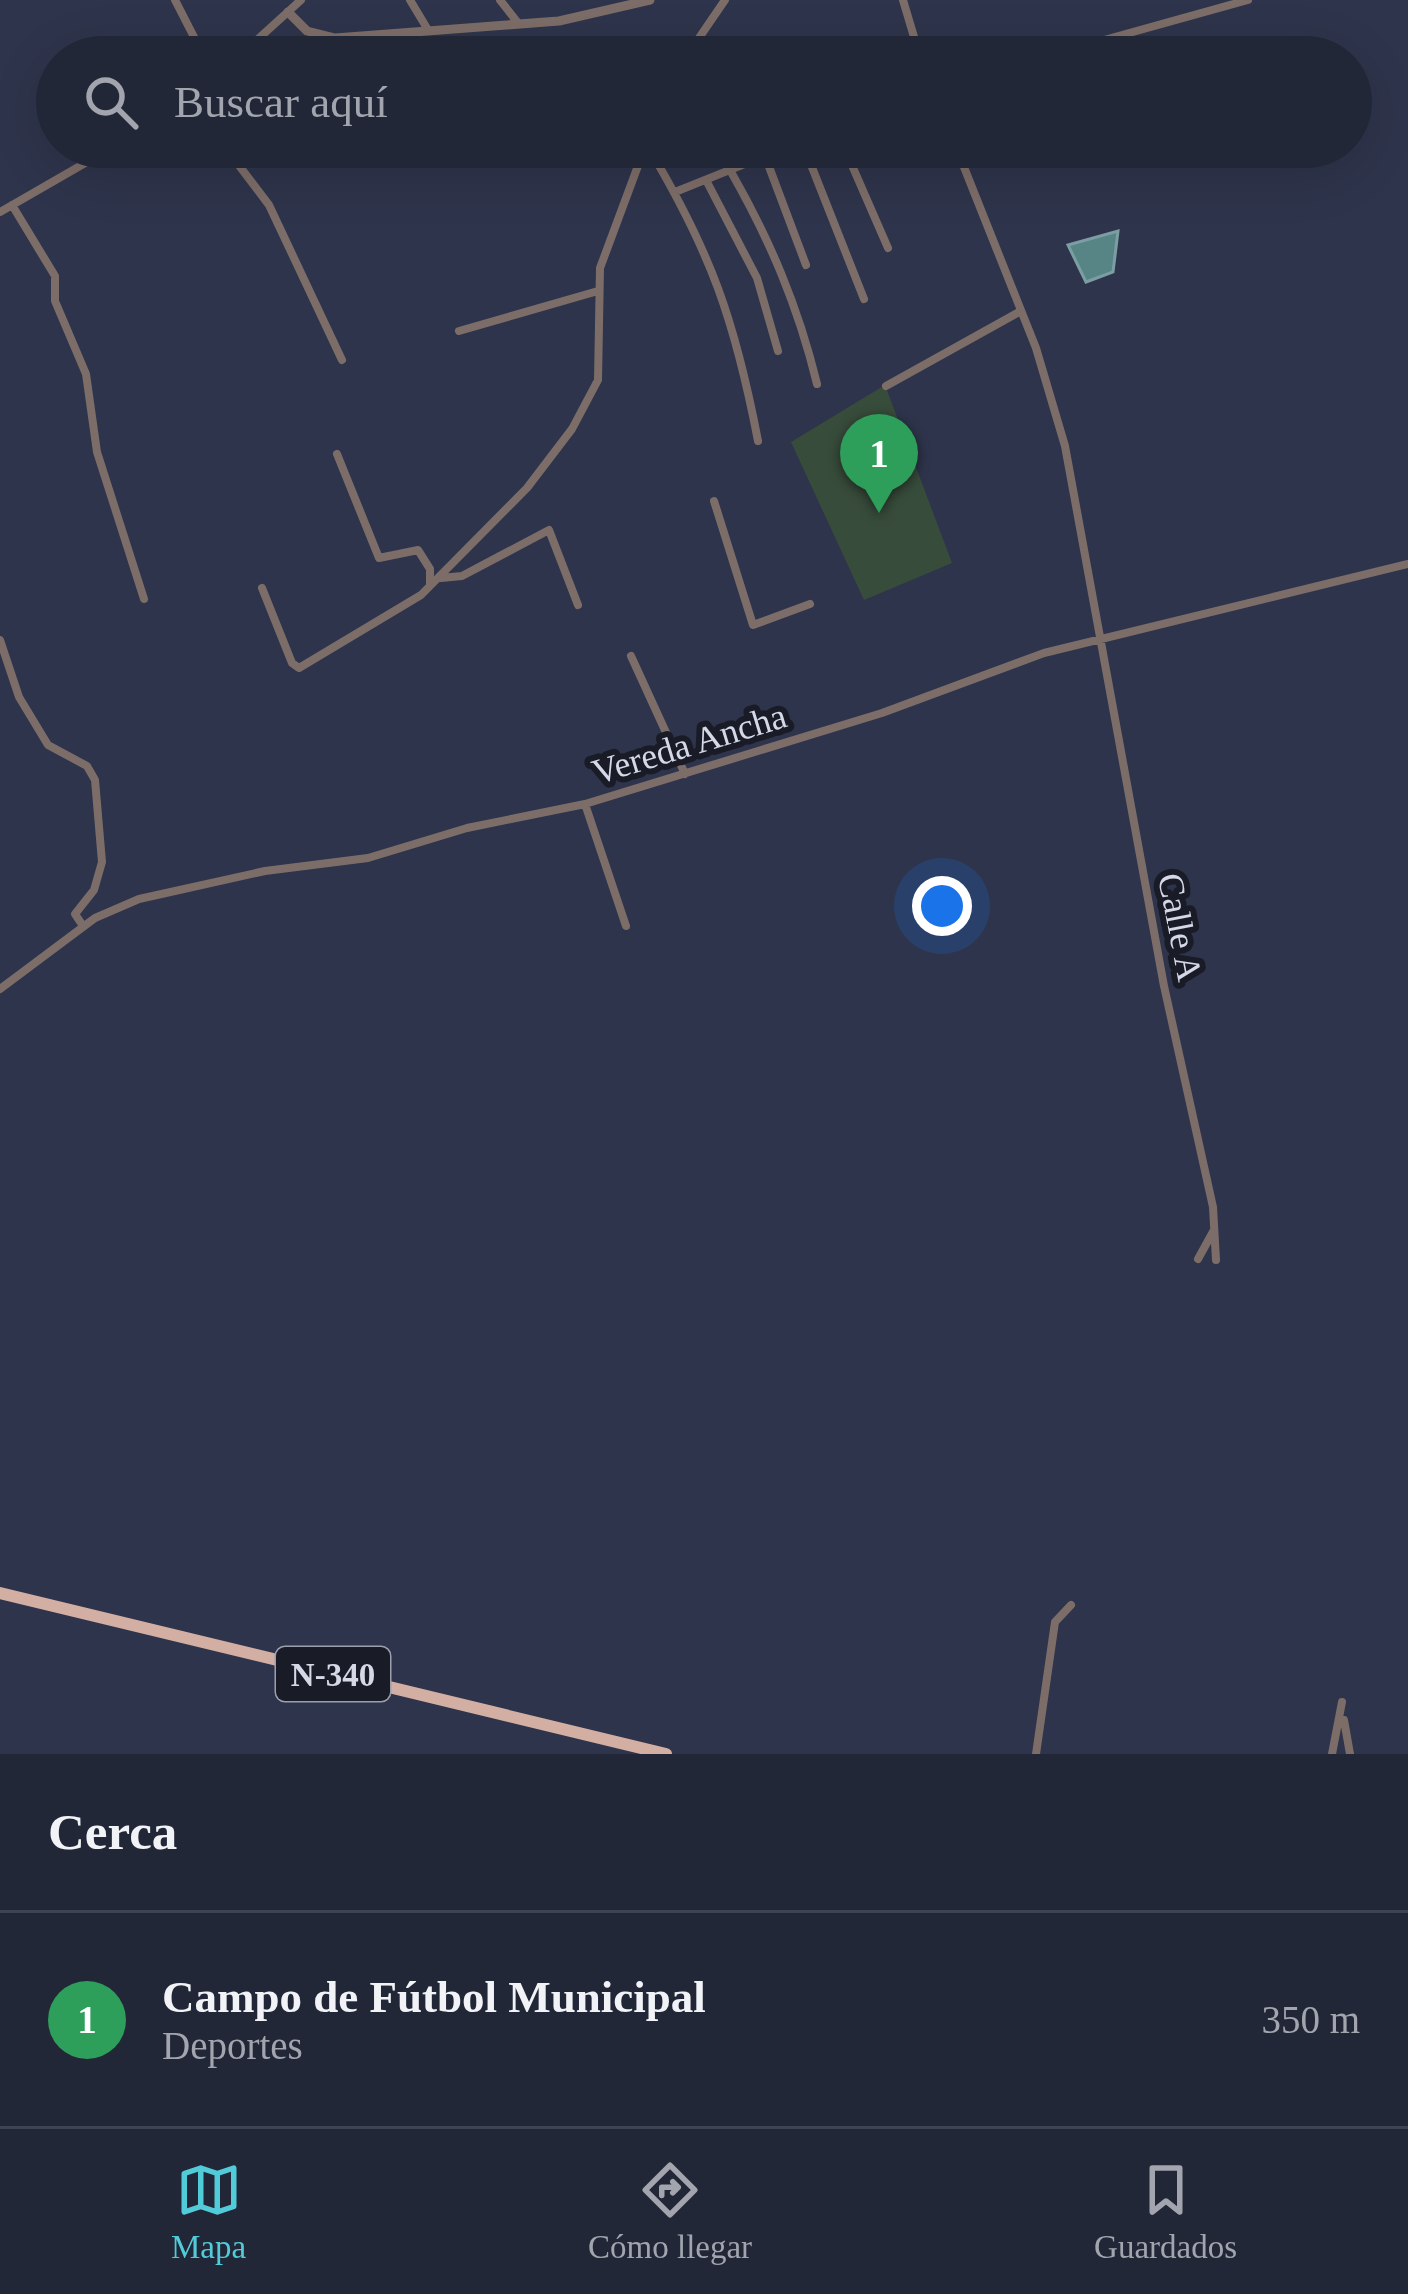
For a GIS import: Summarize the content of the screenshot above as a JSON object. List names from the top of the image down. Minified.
{"streets":{"highway":["N-340"],"street":["Vereda Ancha","Calle A"]},"crossings":[["Vereda Ancha","Calle A"]],"page":{"search":"Buscar aquí","pins":"1","heading":"Cerca","list":[{"mark":"1","name":"Campo de Fútbol Municipal","note":"Deportes","value":"350 m"}],"nav":["Mapa","Cómo llegar","Guardados"]}}
